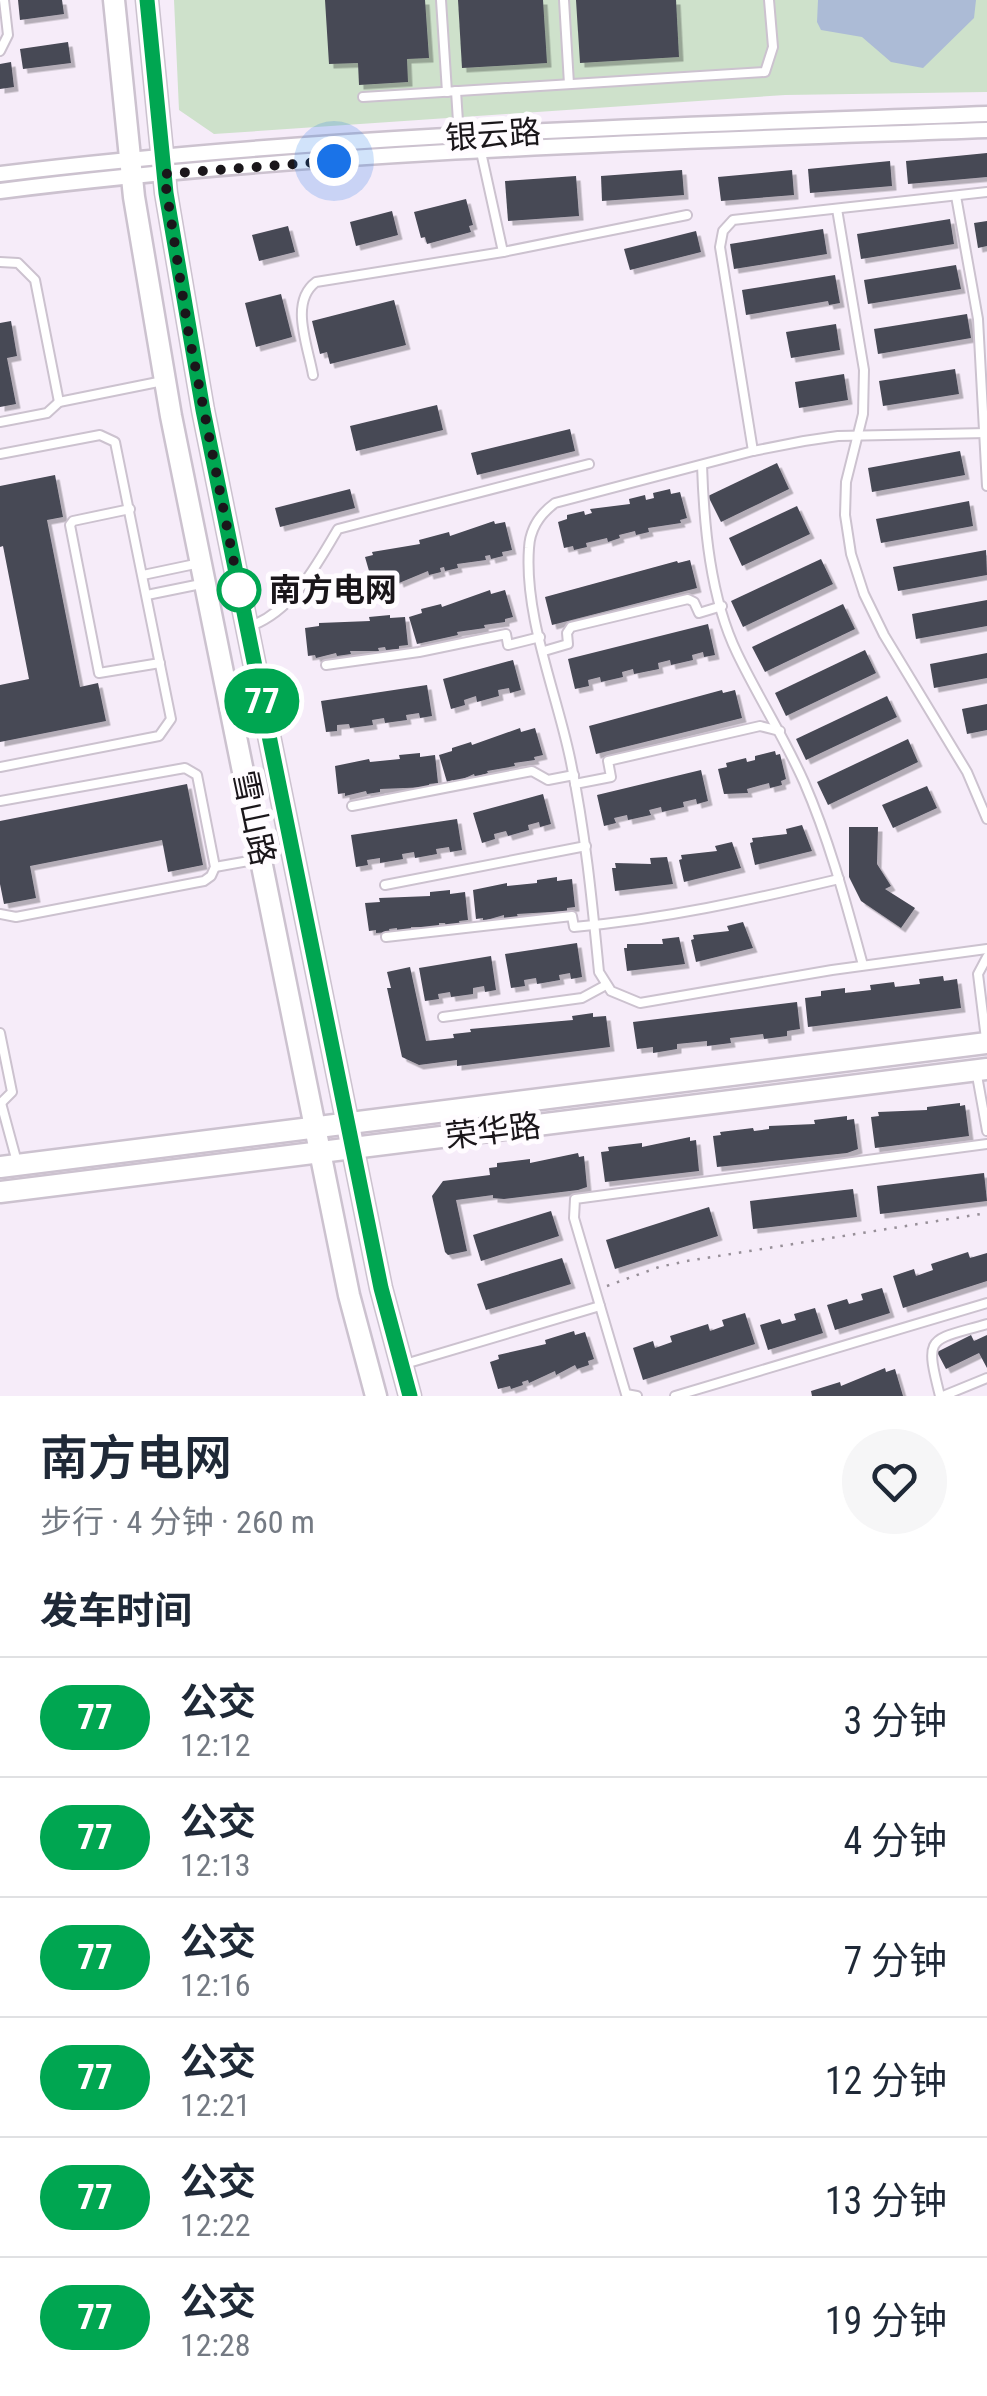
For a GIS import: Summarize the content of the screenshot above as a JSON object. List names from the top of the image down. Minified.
{"streets":{"main road":["雪山路","荣华路"],"street":["银云路"]},"crossings":[["银云路","雪山路"],["雪山路","荣华路"]],"places":["南方电网"],"lines":["bus line 77"],"page":{"on_map":"77","heading":[["南方电网","步行 · 4 分钟 · 260 m"],"发车时间"],"list":[{"mark":"77","name":"公交","note":"12:12","value":"3 分钟"},{"mark":"77","name":"公交","note":"12:13","value":"4 分钟"},{"mark":"77","name":"公交","note":"12:16","value":"7 分钟"},{"mark":"77","name":"公交","note":"12:21","value":"12 分钟"},{"mark":"77","name":"公交","note":"12:22","value":"13 分钟"},{"mark":"77","name":"公交","note":"12:28","value":"19 分钟"}]}}
